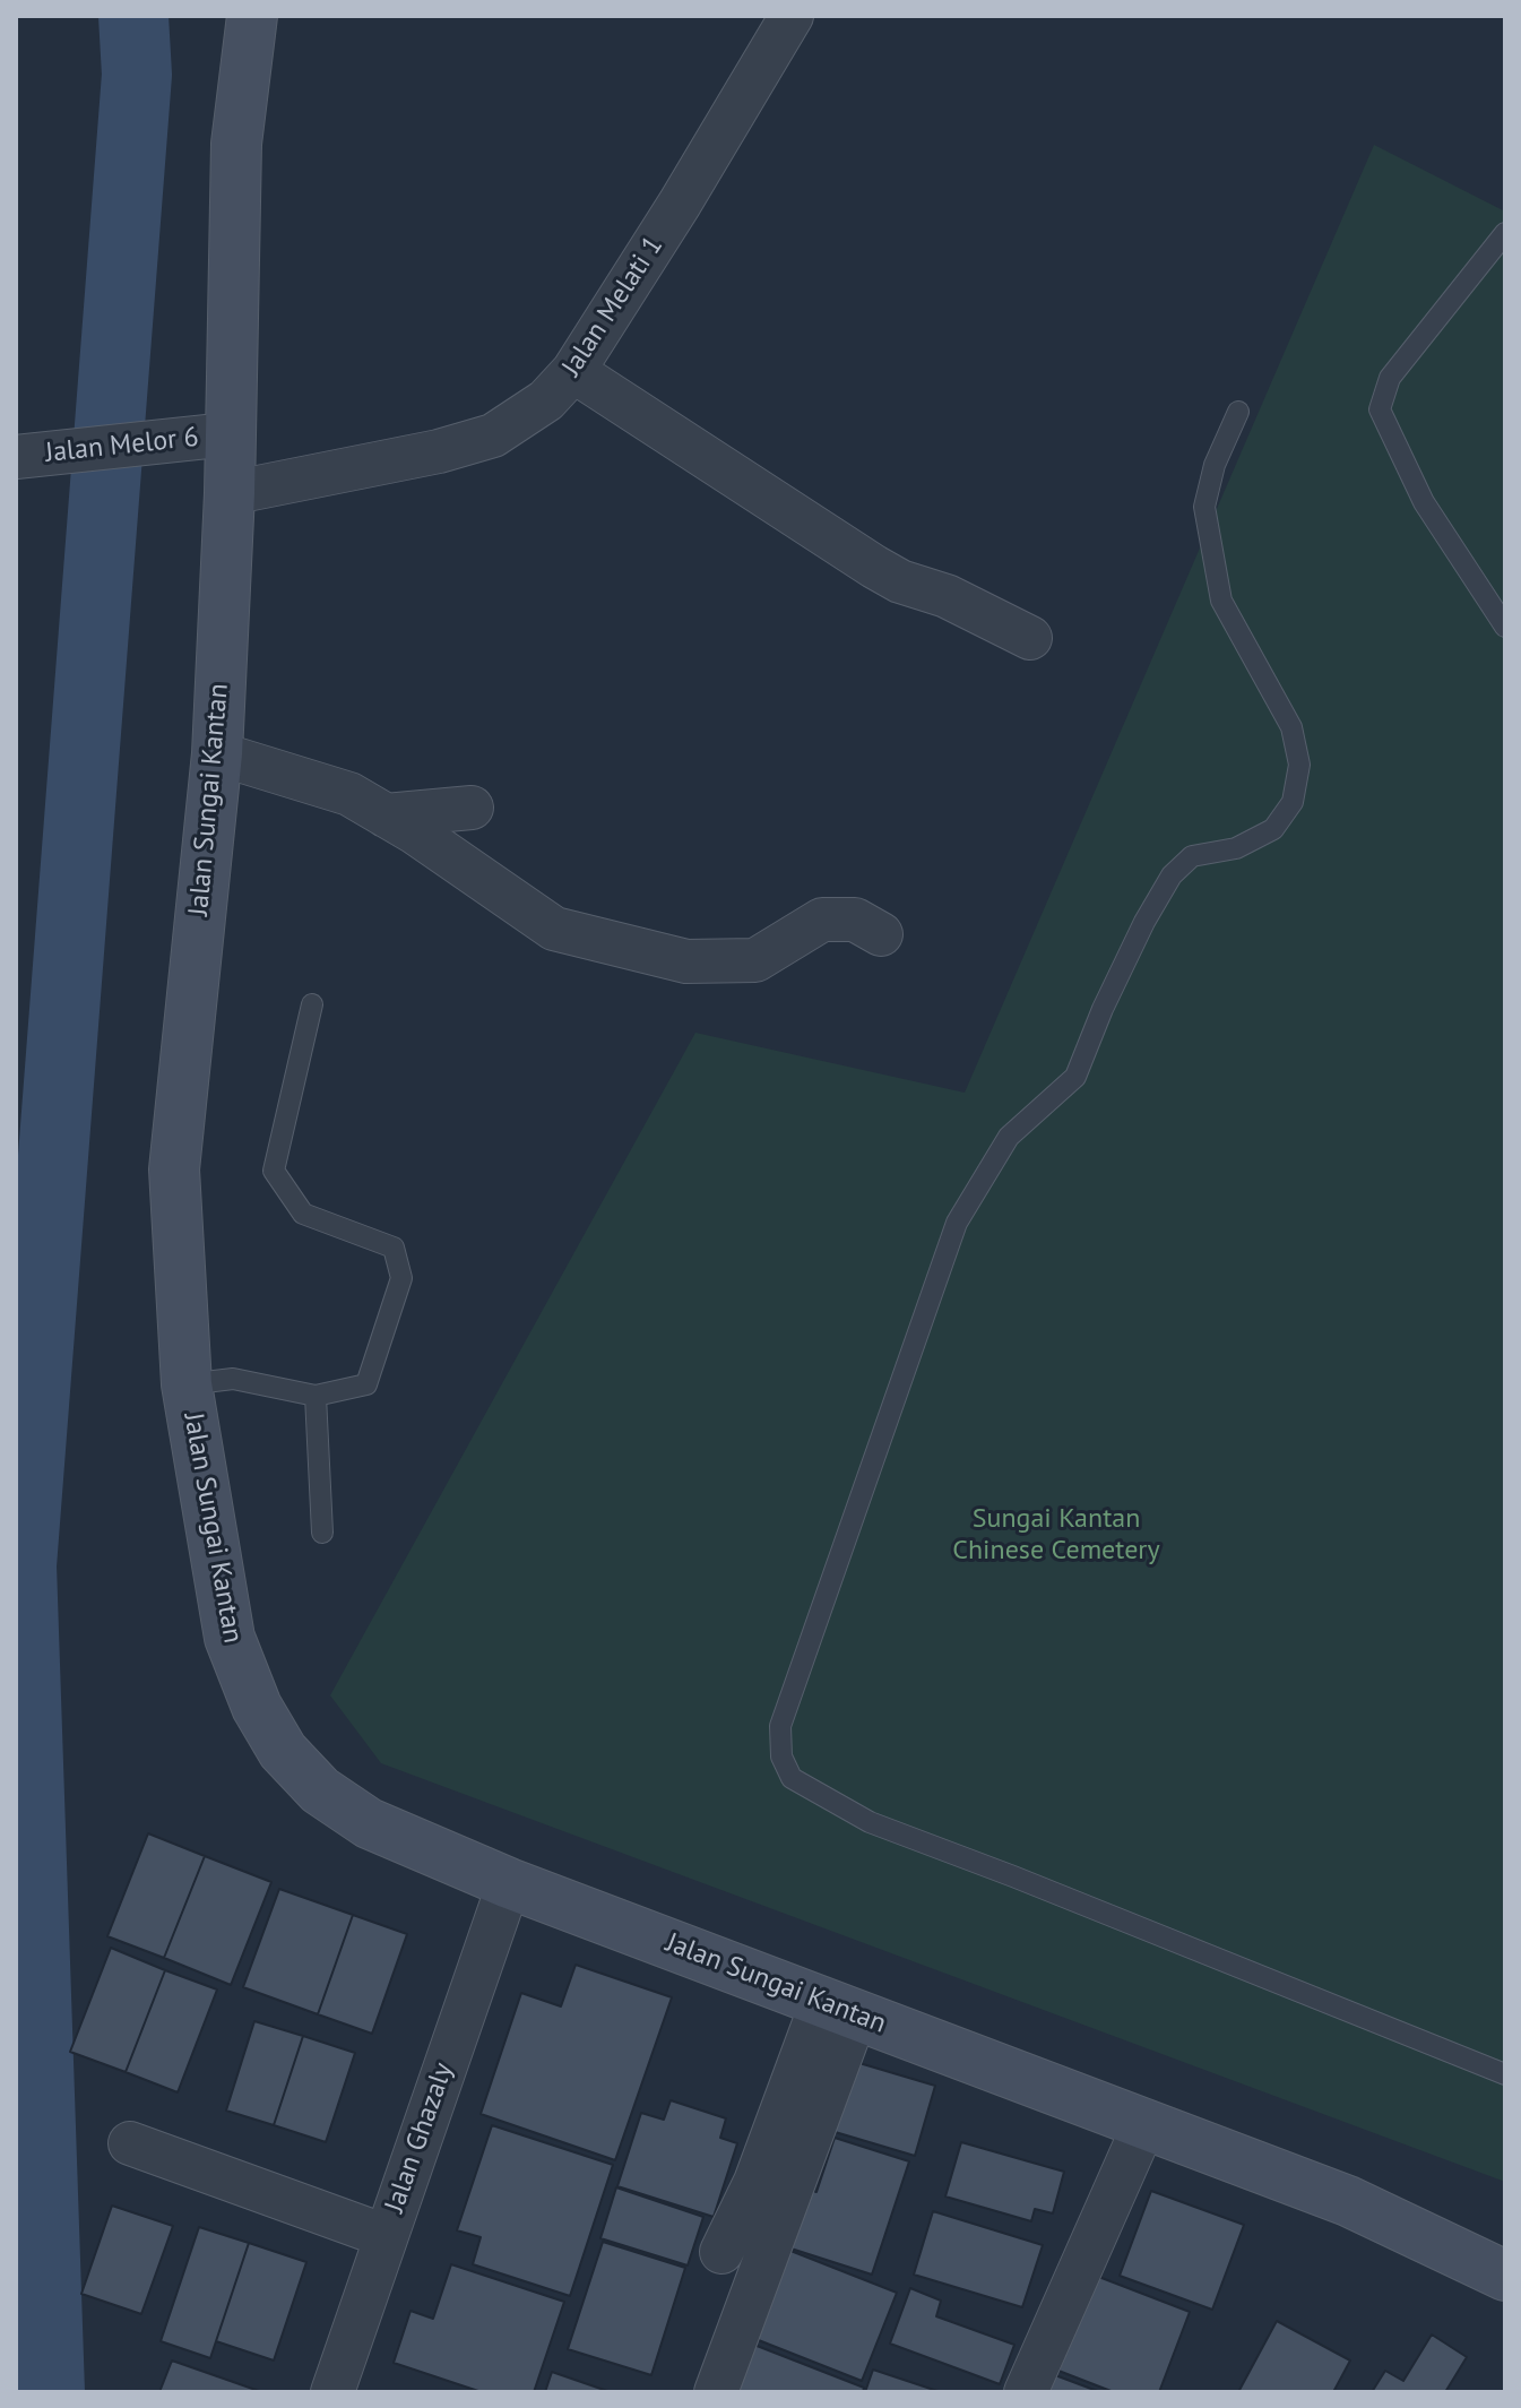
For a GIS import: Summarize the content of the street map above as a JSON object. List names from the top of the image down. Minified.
{"streets":{"main road":["Jalan Sungai Kantan"],"street":["Jalan Melati 1","Jalan Melor 6","Jalan Ghazaly"]},"crossings":[["Jalan Melati 1","Jalan Sungai Kantan"],["Jalan Melor 6","Jalan Sungai Kantan"],["Jalan Sungai Kantan","Jalan Ghazaly"]],"parks":["Sungai Kantan Chinese Cemetery"]}
